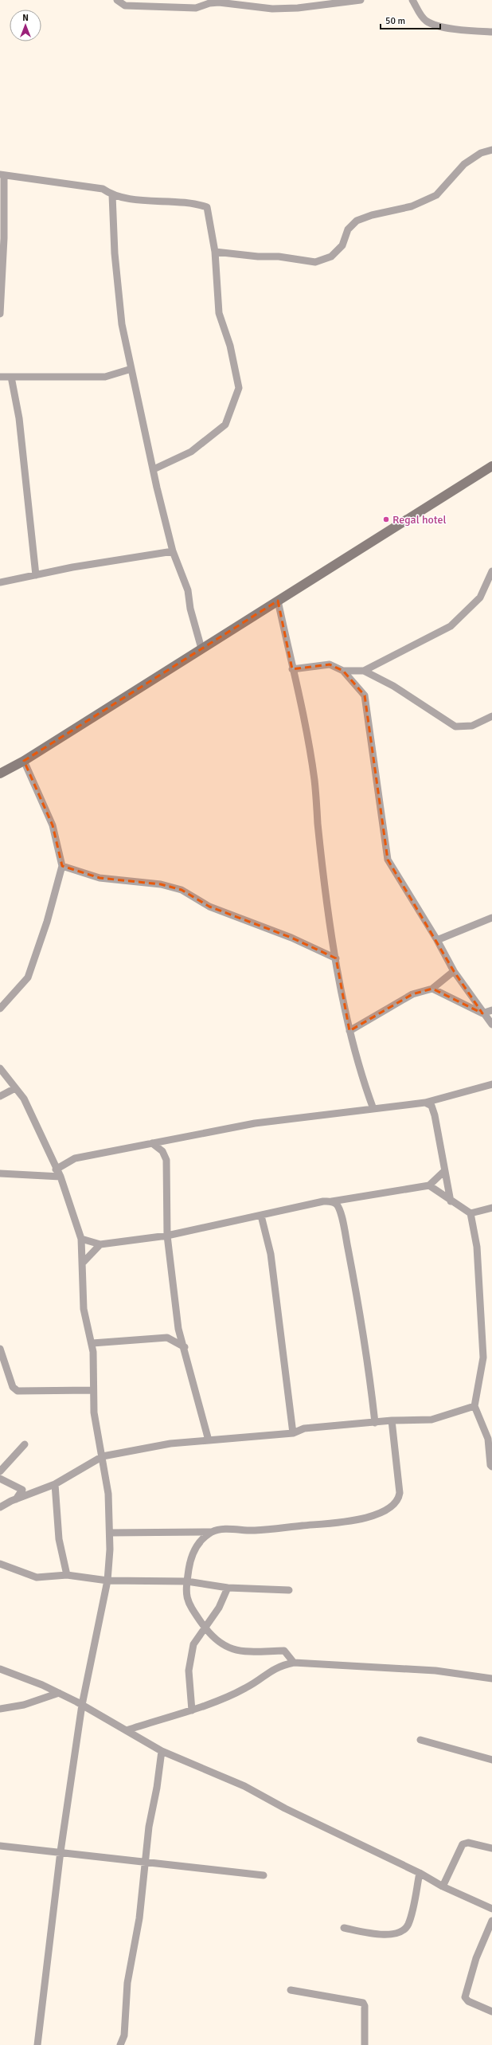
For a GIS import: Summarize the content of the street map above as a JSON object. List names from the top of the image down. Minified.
{"places":["Regal hotel"],"scale_bar":"50 m","north":"top"}
